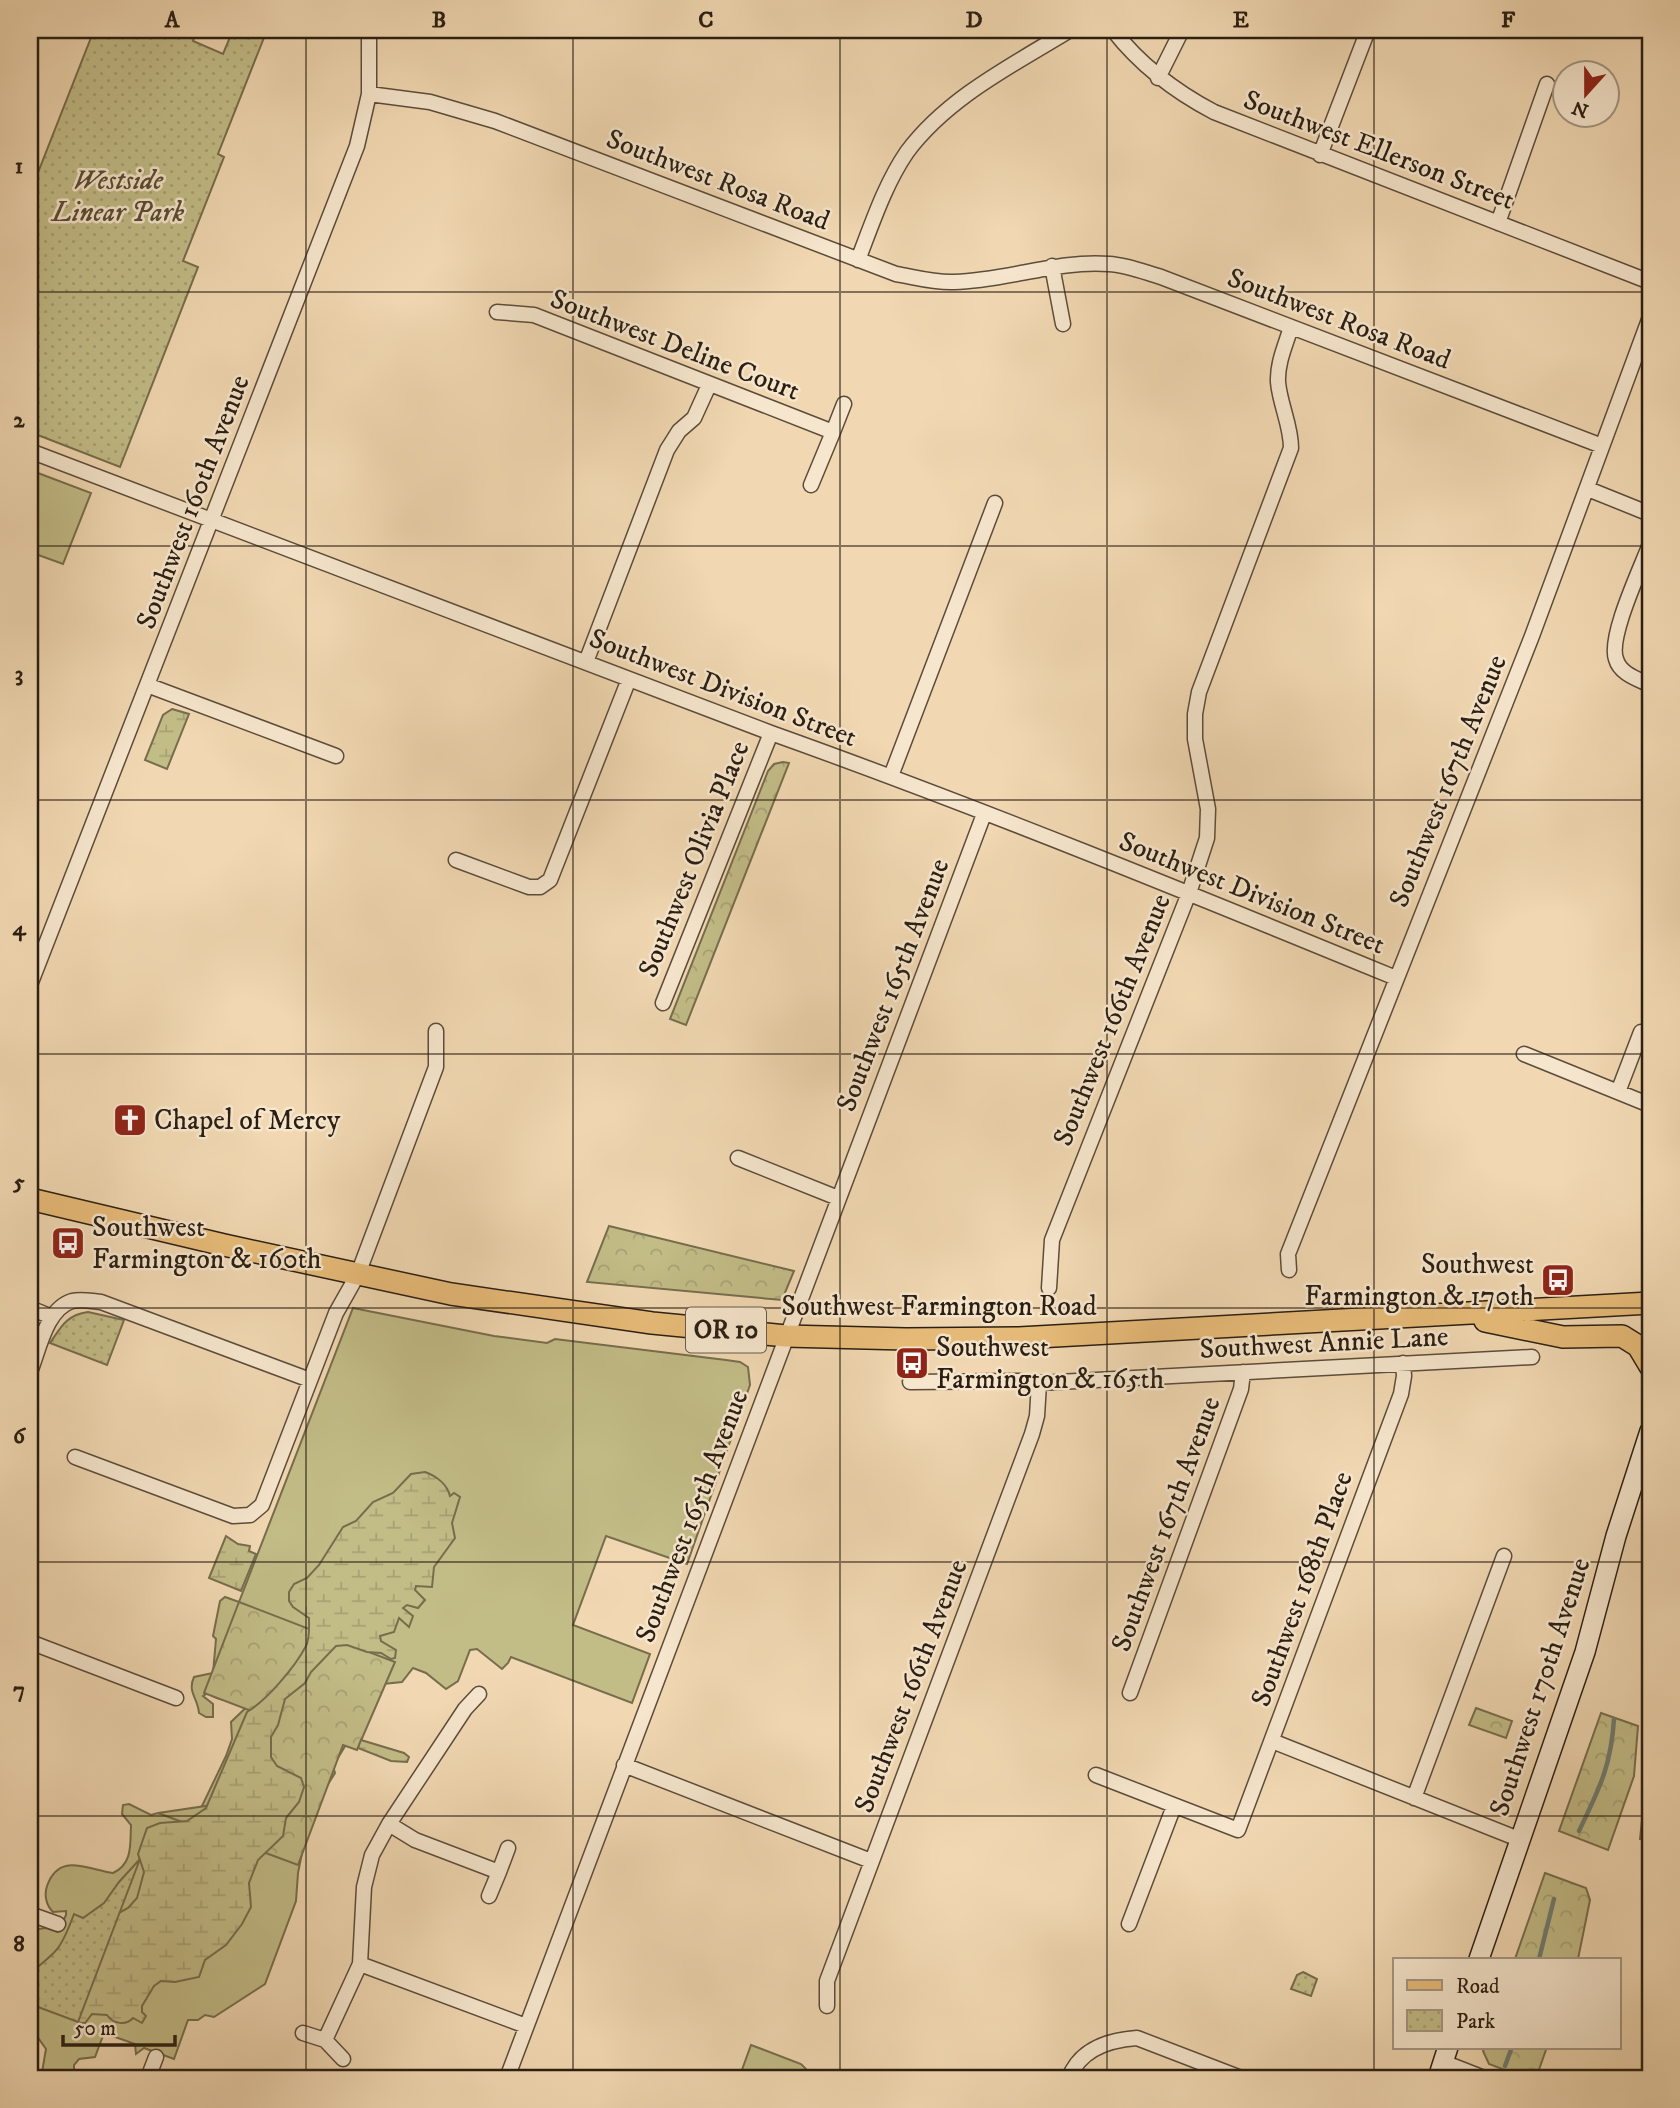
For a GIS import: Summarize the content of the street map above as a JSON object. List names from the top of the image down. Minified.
{"streets":{"main road":["Southwest Farmington Road","OR 10","Southwest 170th Avenue"],"street":["Southwest Ellerson Street","Southwest Rosa Road","Southwest Deline Court","Southwest 160th Avenue","Southwest Division Street","Southwest 167th Avenue","Southwest Olivia Place","Southwest 165th Avenue","Southwest 166th Avenue","Southwest Annie Lane","Southwest 168th Place"]},"crossings":[["Southwest Rosa Road","Southwest 160th Avenue"],["Southwest Rosa Road","Southwest 167th Avenue"],["Southwest Rosa Road","Southwest 166th Avenue"],["Southwest 160th Avenue","Southwest Division Street"],["Southwest Division Street","Southwest 167th Avenue"],["Southwest Division Street","Southwest Olivia Place"],["Southwest Division Street","Southwest 165th Avenue"],["Southwest Division Street","Southwest 166th Avenue"],["Southwest 167th Avenue","Southwest Annie Lane"],["Southwest 165th Avenue","Southwest Farmington Road"],["Southwest 166th Avenue","Southwest Annie Lane"],["Southwest Annie Lane","Southwest 168th Place"]],"parks":["Westside Linear Park"],"places":{"church":["Chapel of Mercy"],"bus stop":["Southwest Farmington & 160th","Southwest Farmington & 170th","Southwest Farmington & 165th"]},"legend":["Road","Park"],"scale_bar":"50 m","north":"bottom","grid":{"columns":["A","B","C","D","E","F"],"rows":["1","2","3","4","5","6","7","8"]}}
